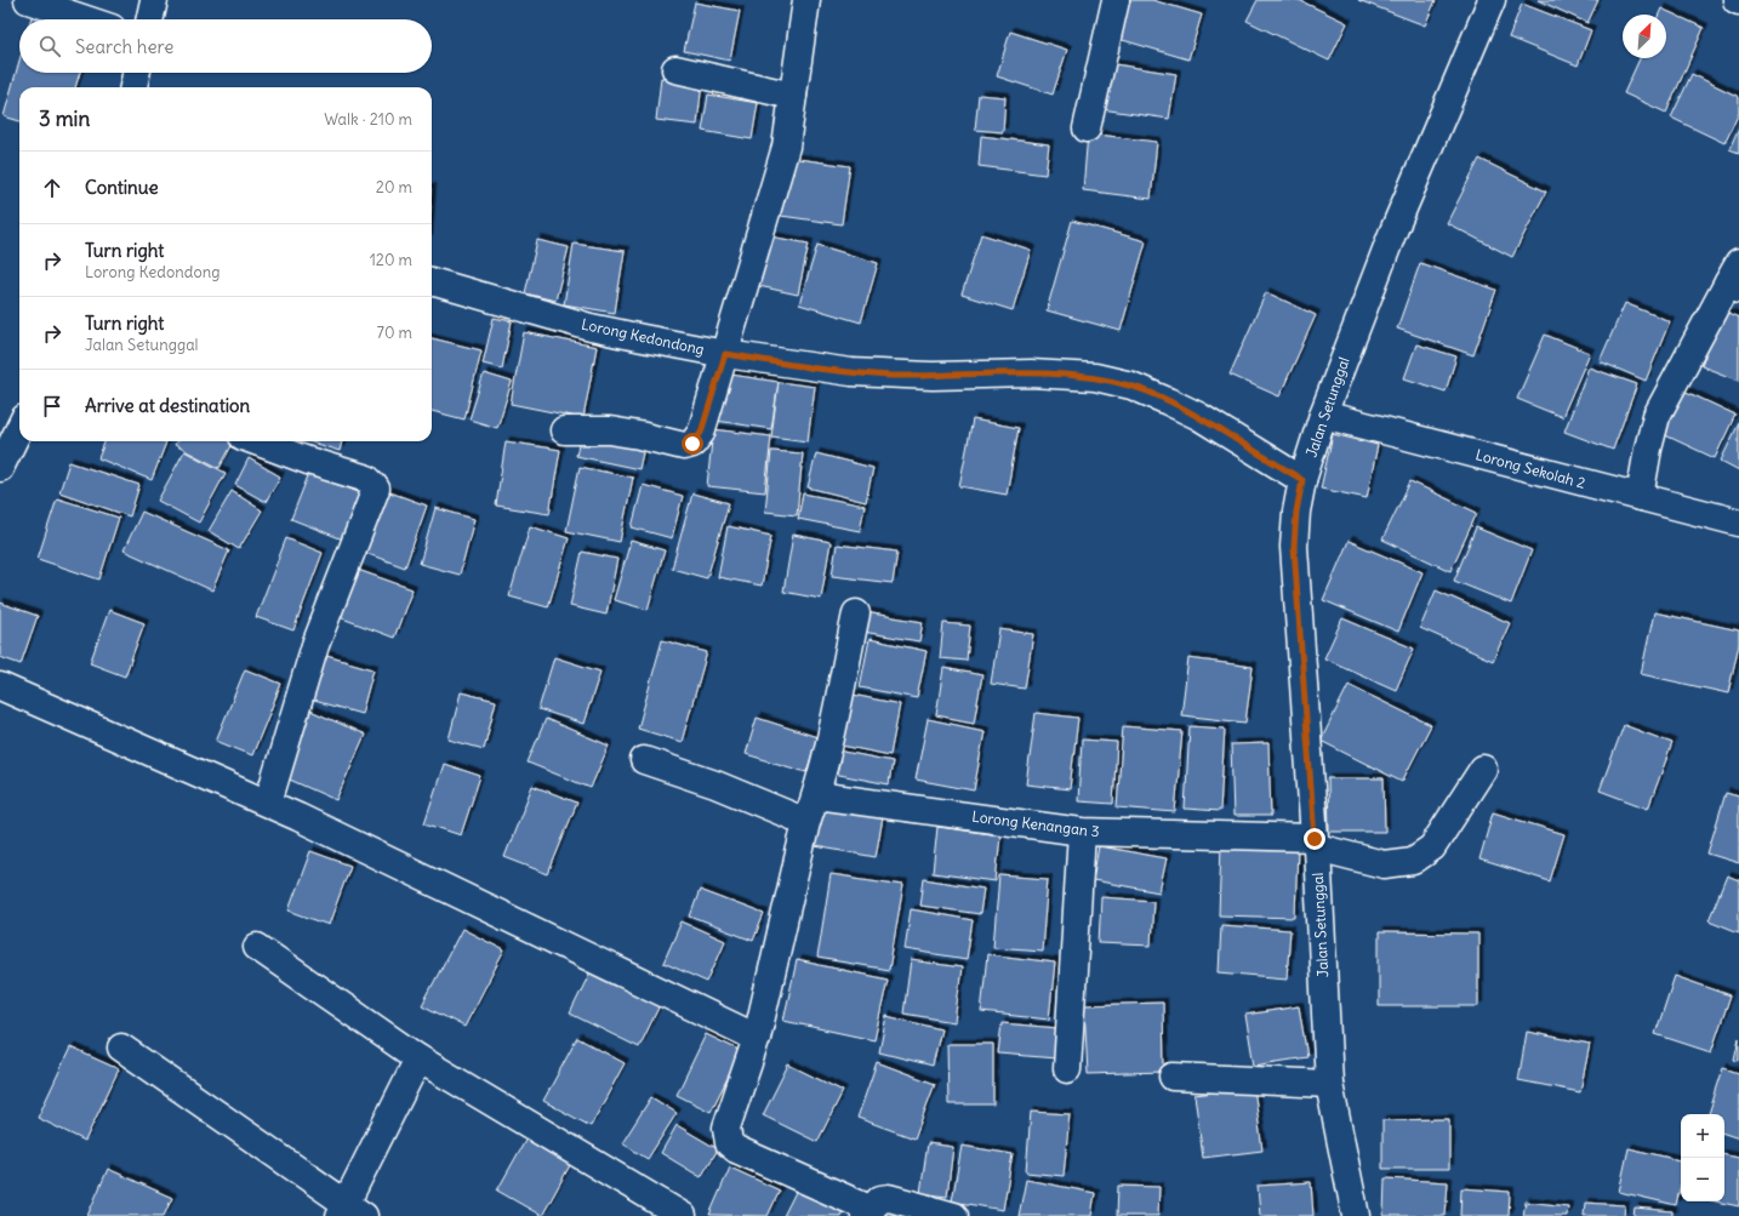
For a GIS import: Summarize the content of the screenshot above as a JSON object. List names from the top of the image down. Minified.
{"streets":{"street":["Lorong Kedondong","Jalan Setunggal","Lorong Sekolah 2","Lorong Kenangan 3"]},"crossings":[["Lorong Kedondong","Jalan Setunggal"],["Jalan Setunggal","Lorong Sekolah 2"],["Jalan Setunggal","Lorong Kenangan 3"]],"north":"top right","page":{"search":"Search here","heading":["3 min","Walk · 210 m"],"list":[["Continue","20 m"],["Turn right","Lorong Kedondong","120 m"],["Turn right","Jalan Setunggal","70 m"],"Arrive at destination"],"map_buttons":["+","−"]}}
